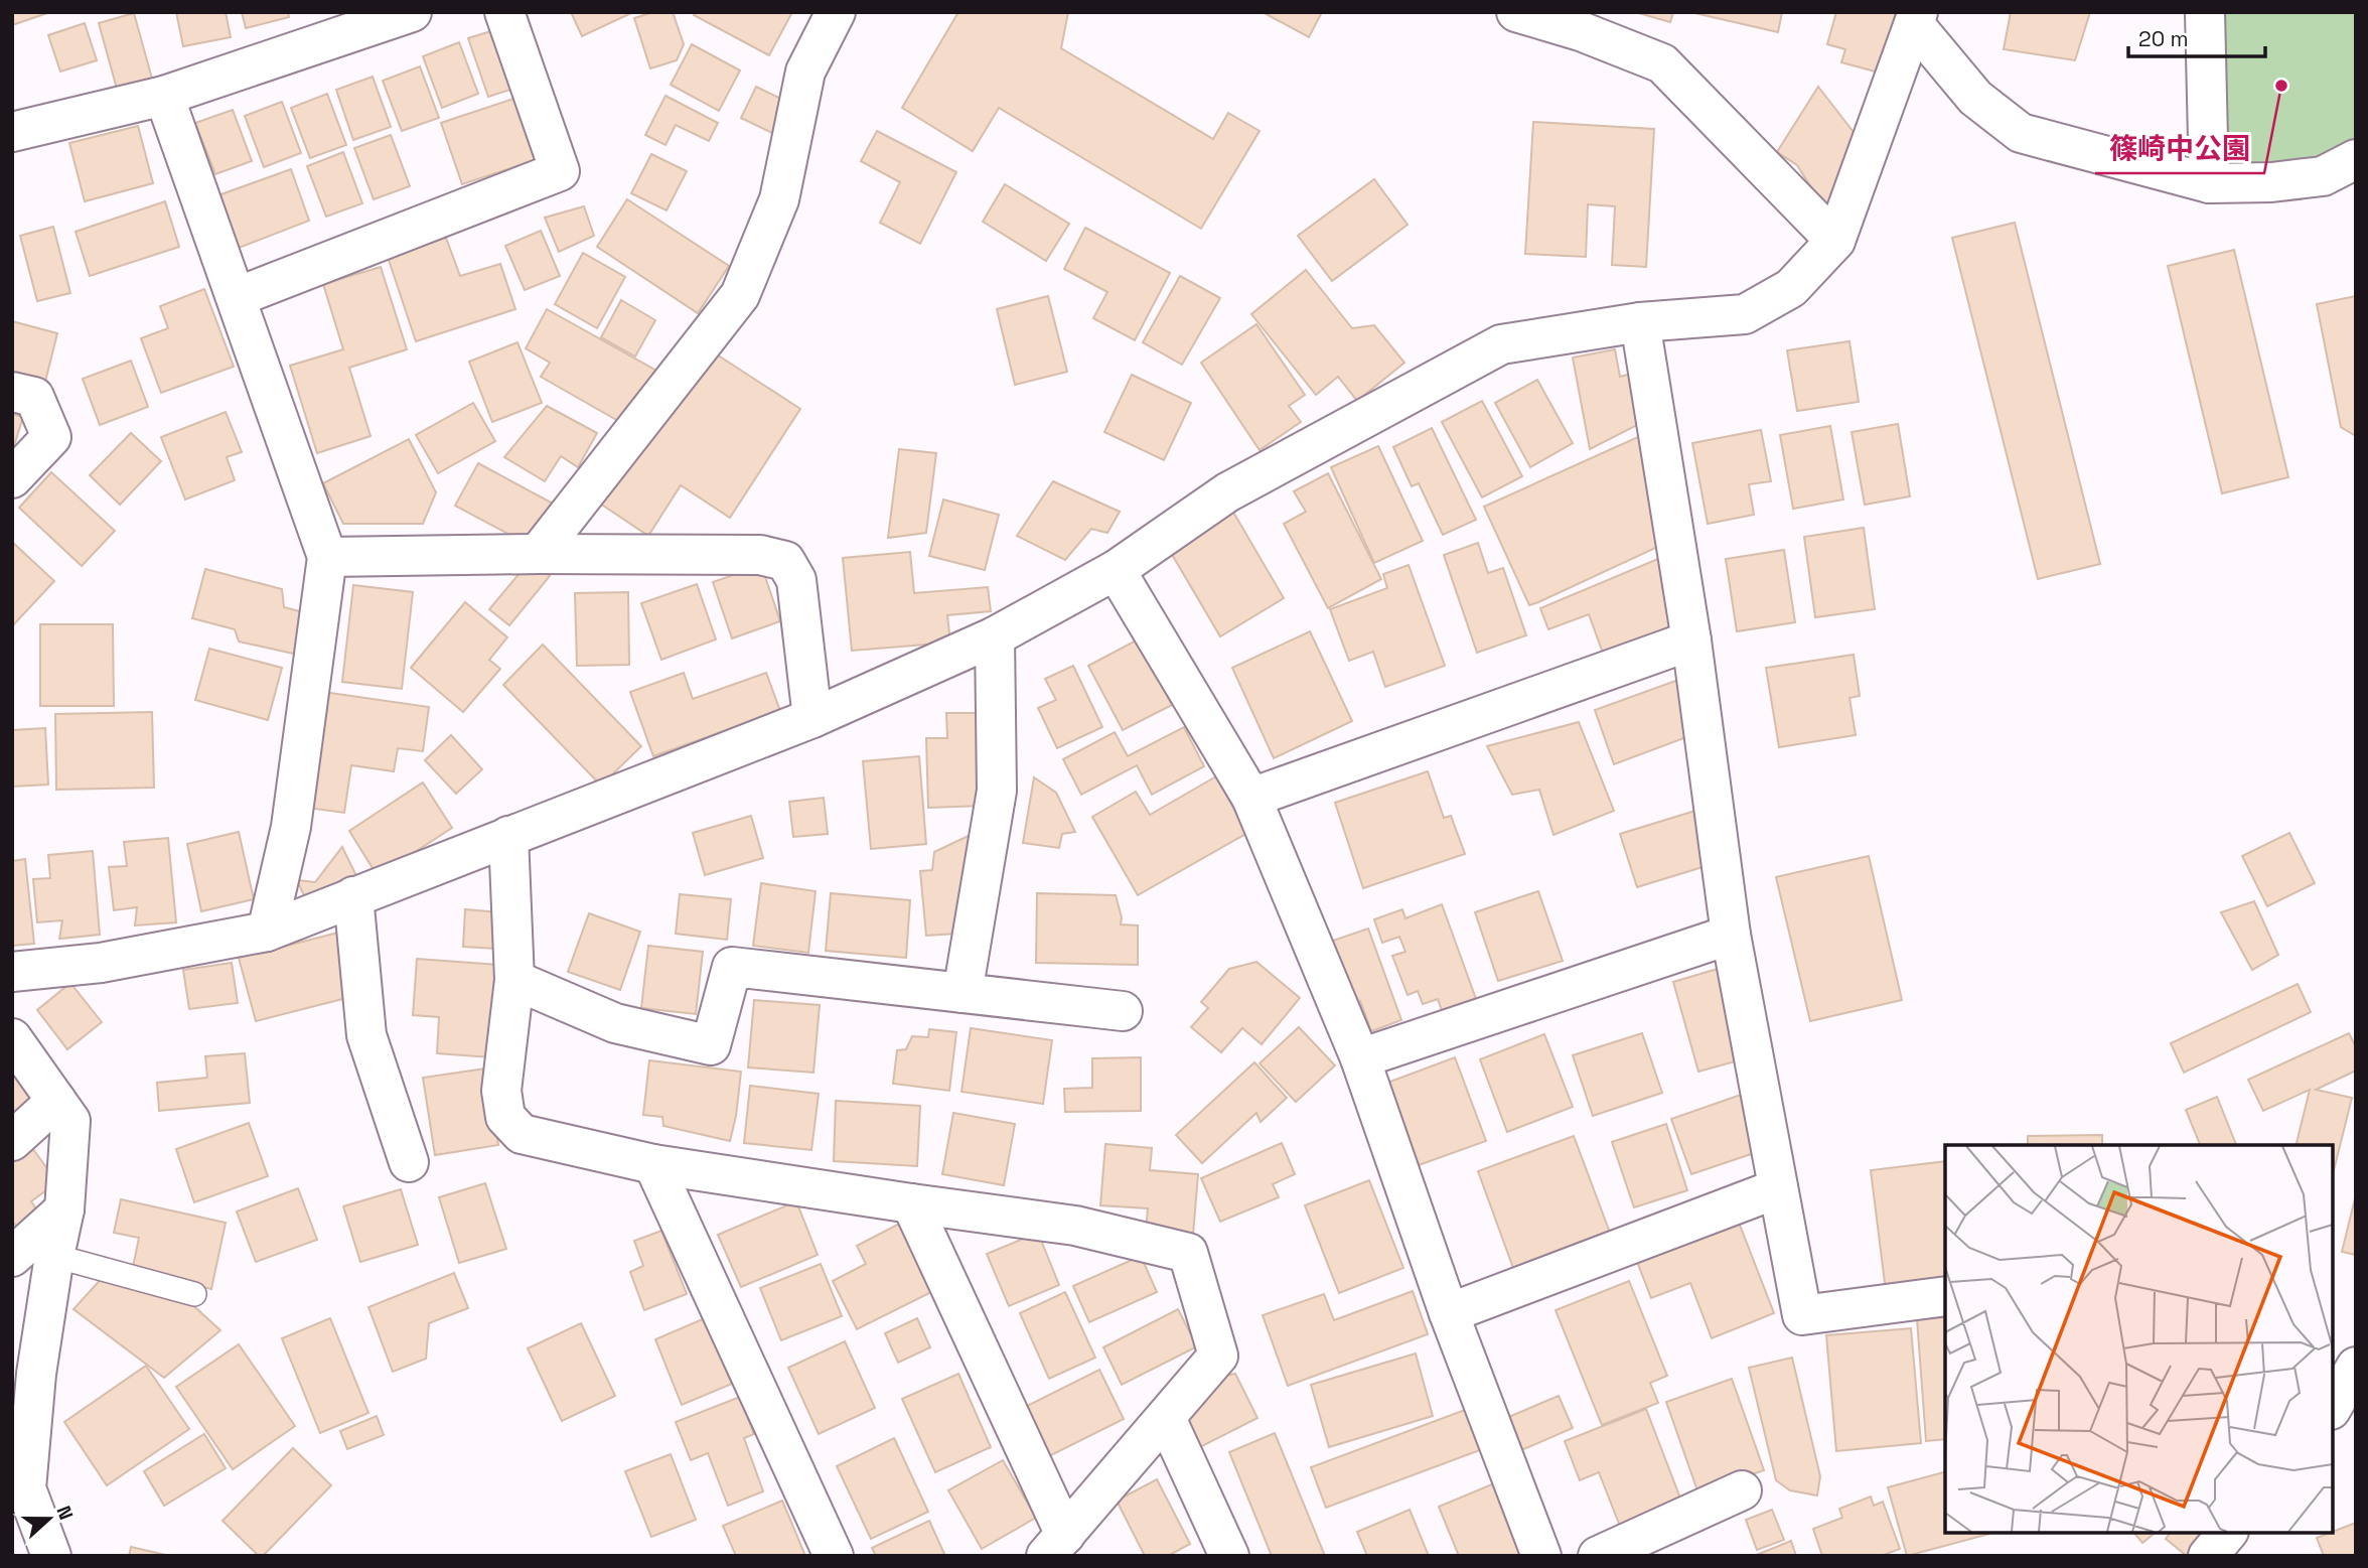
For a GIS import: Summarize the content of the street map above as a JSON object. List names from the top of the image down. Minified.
{"places":["篠崎中公園"],"scale_bar":"20 m","north":"right"}
